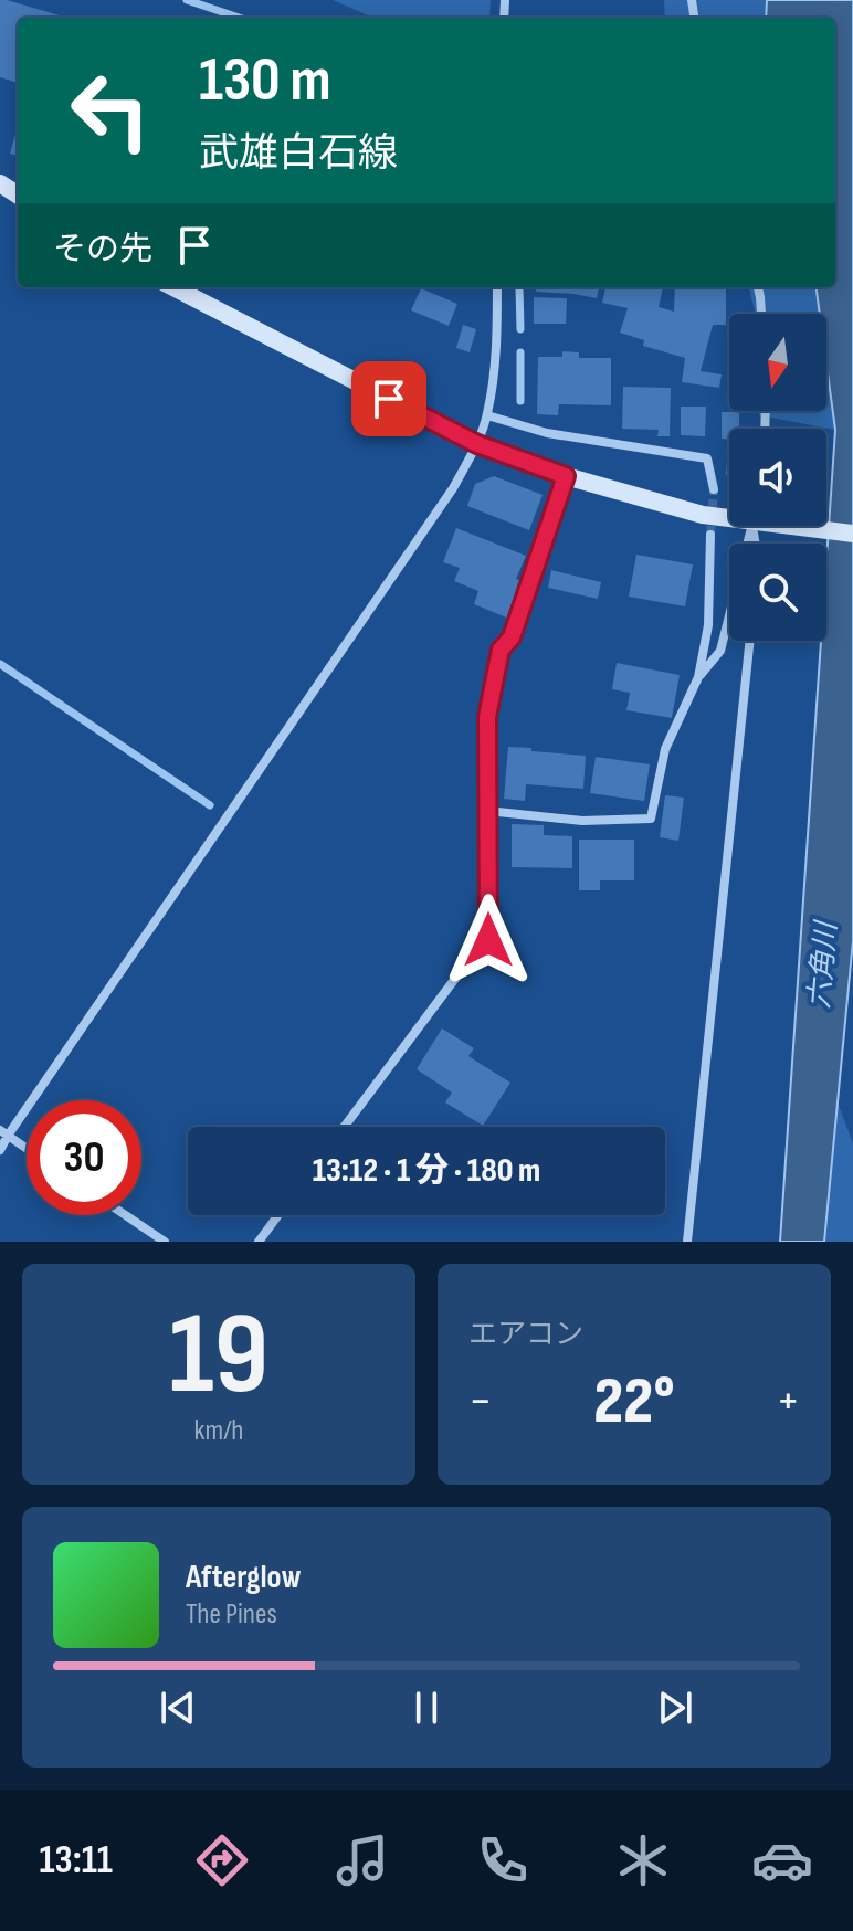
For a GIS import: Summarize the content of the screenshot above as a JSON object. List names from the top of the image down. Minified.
{"water":["六角川"],"north":"bottom","page":{"turn":["130 m","武雄白石線"],"then":"その先","limit":"30","trip":"13:12 · 1 分 · 180 m","tile":[["19","km/h"],"エアコン"],"heat":["−","22°","+"],"song":["Afterglow","The Pines"],"tabs":"13:11"}}
